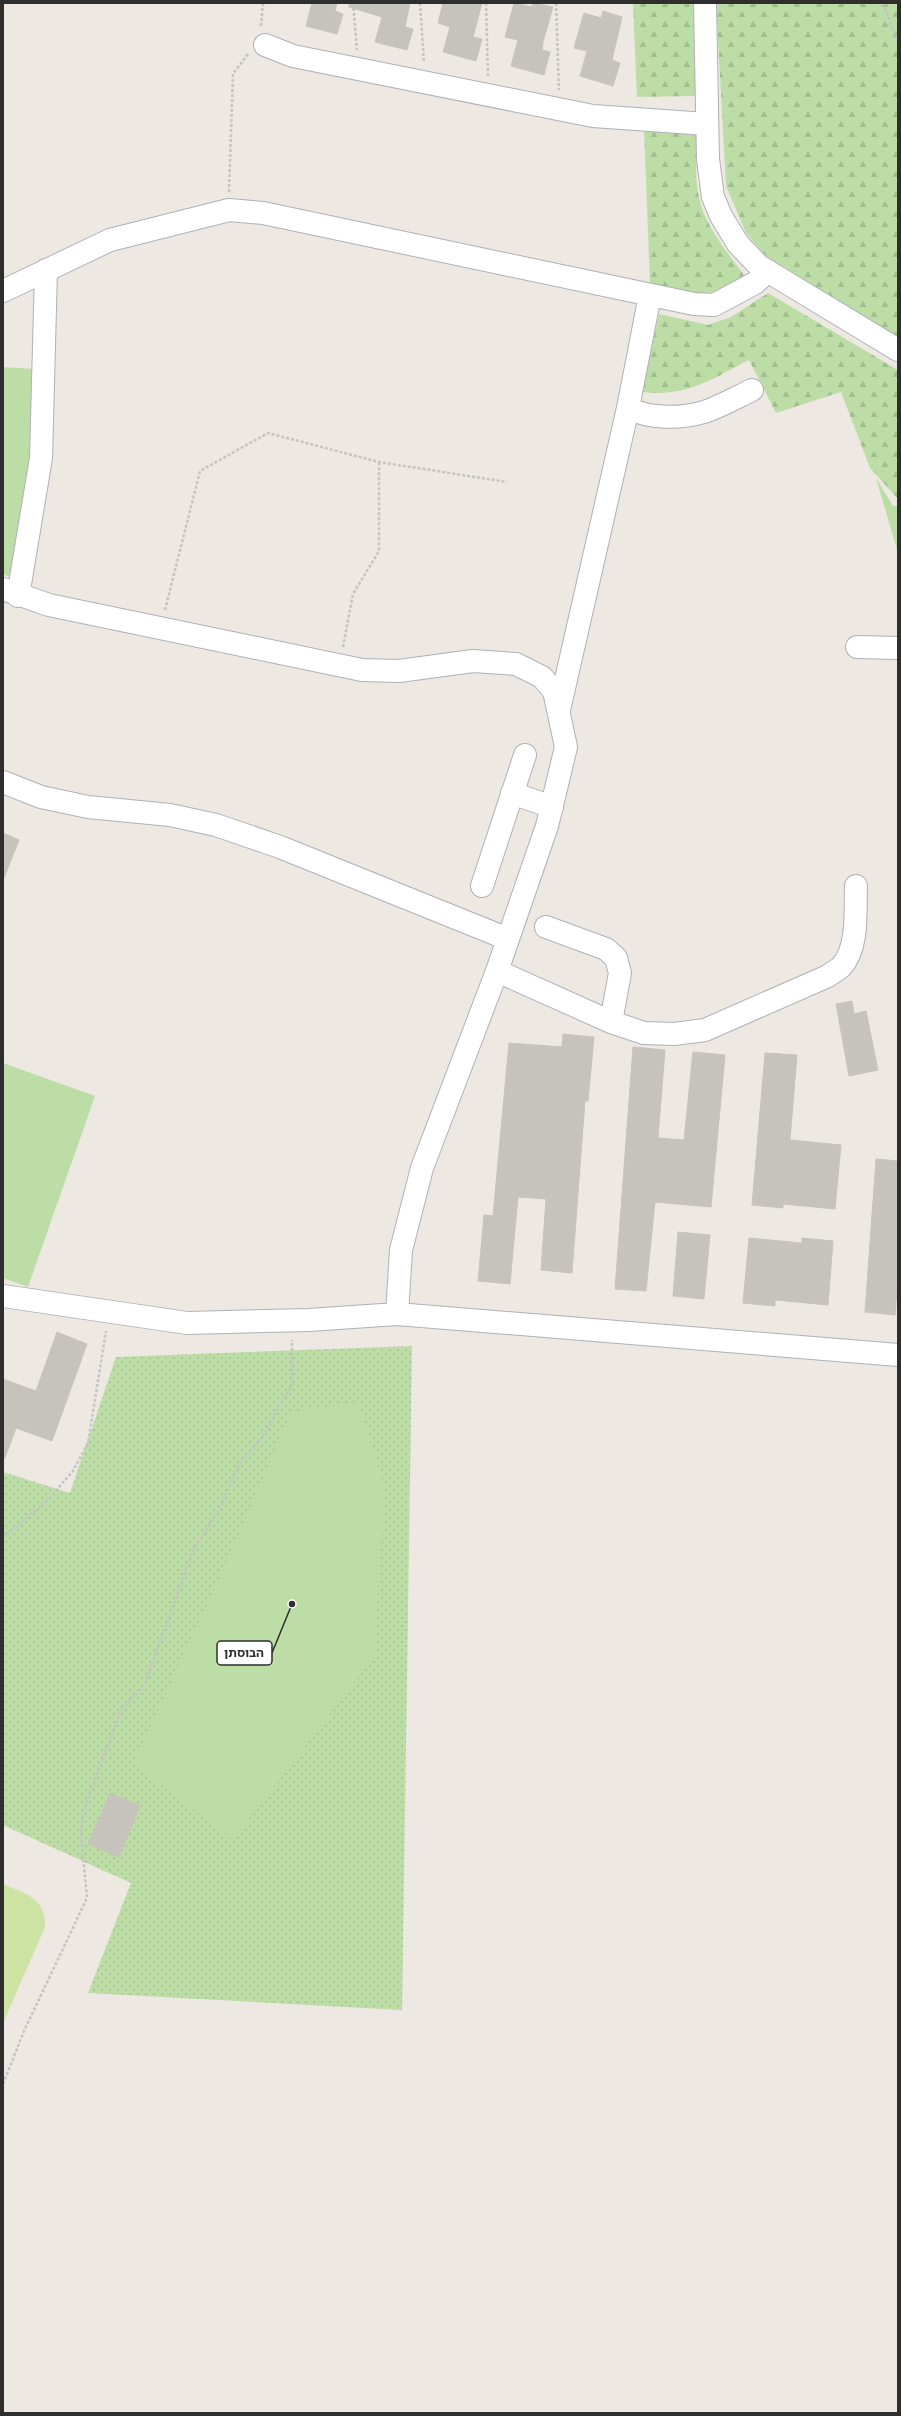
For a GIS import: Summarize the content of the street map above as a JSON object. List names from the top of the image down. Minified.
{"places":["הבוסתן"]}
